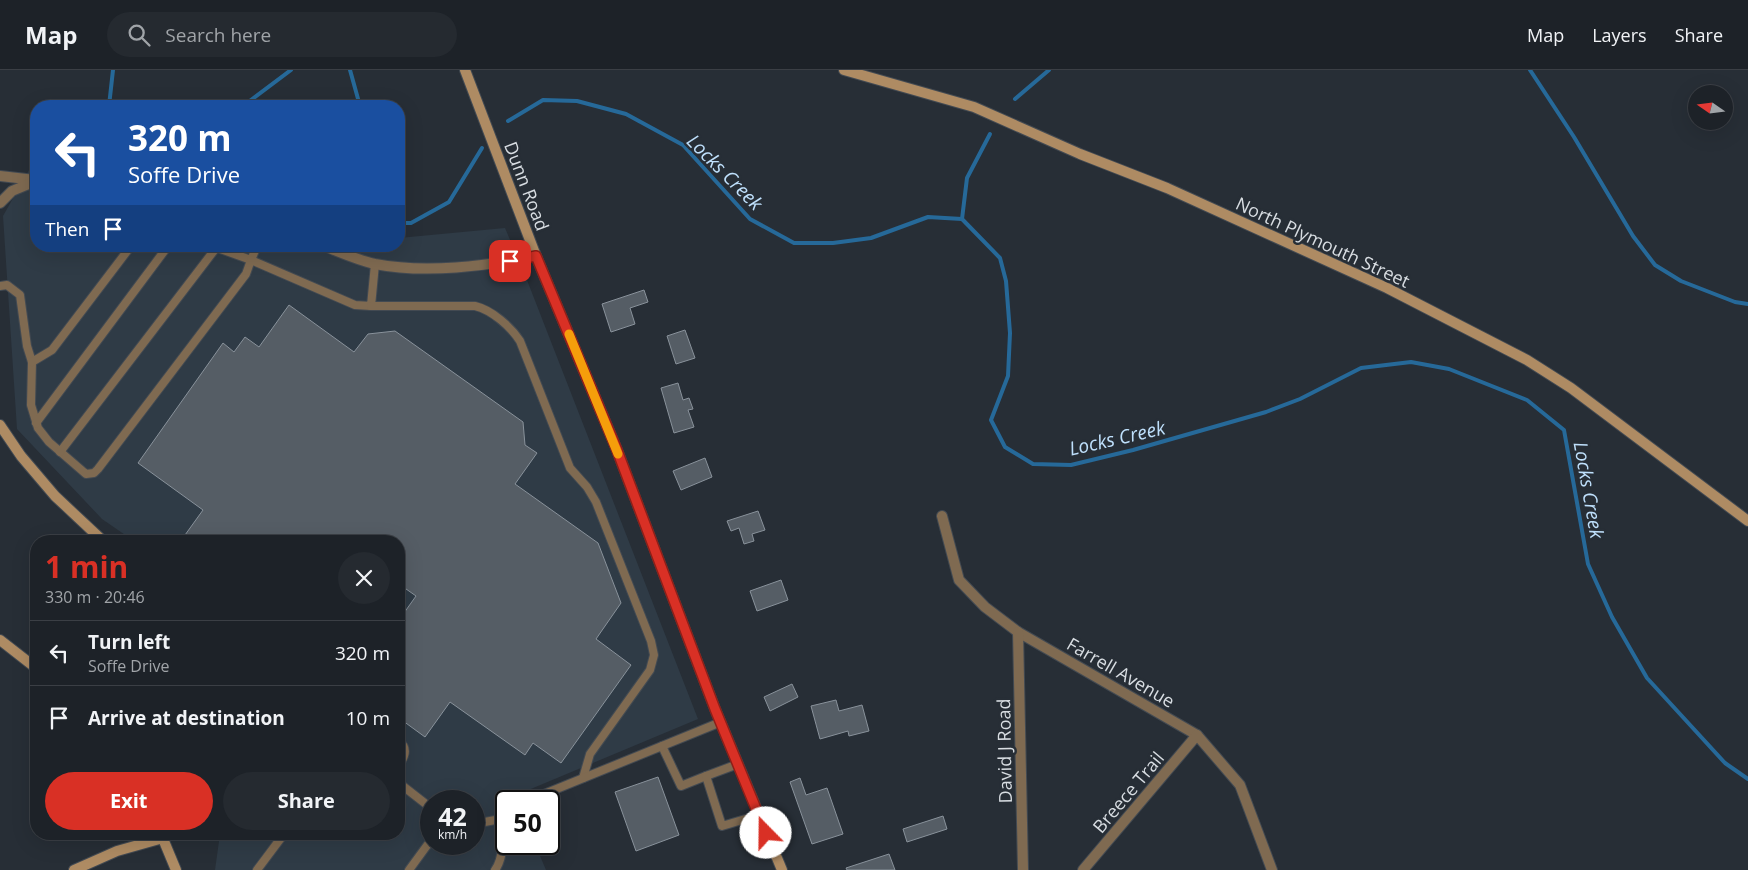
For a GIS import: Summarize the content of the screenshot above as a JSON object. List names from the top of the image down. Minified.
{"streets":{"main road":["Dunn Road","North Plymouth Street"],"street":["Farrell Avenue","David J Road","Breece Trail"]},"crossings":[["Farrell Avenue","David J Road"],["Farrell Avenue","Breece Trail"]],"water":["Locks Creek"],"north":"left","page":{"header":"Map","search":"Search here","nav":["Map","Layers","Share"],"turn":["320 m","Soffe Drive"],"then":"Then","heading":["1 min","330 m · 20:46"],"list":[{"name":"Turn left","note":"Soffe Drive","value":"320 m"},{"name":"Arrive at destination","value":"10 m"}],"buttons":["Exit","Share"],"speed":"42 km/h","limit":"50"}}
